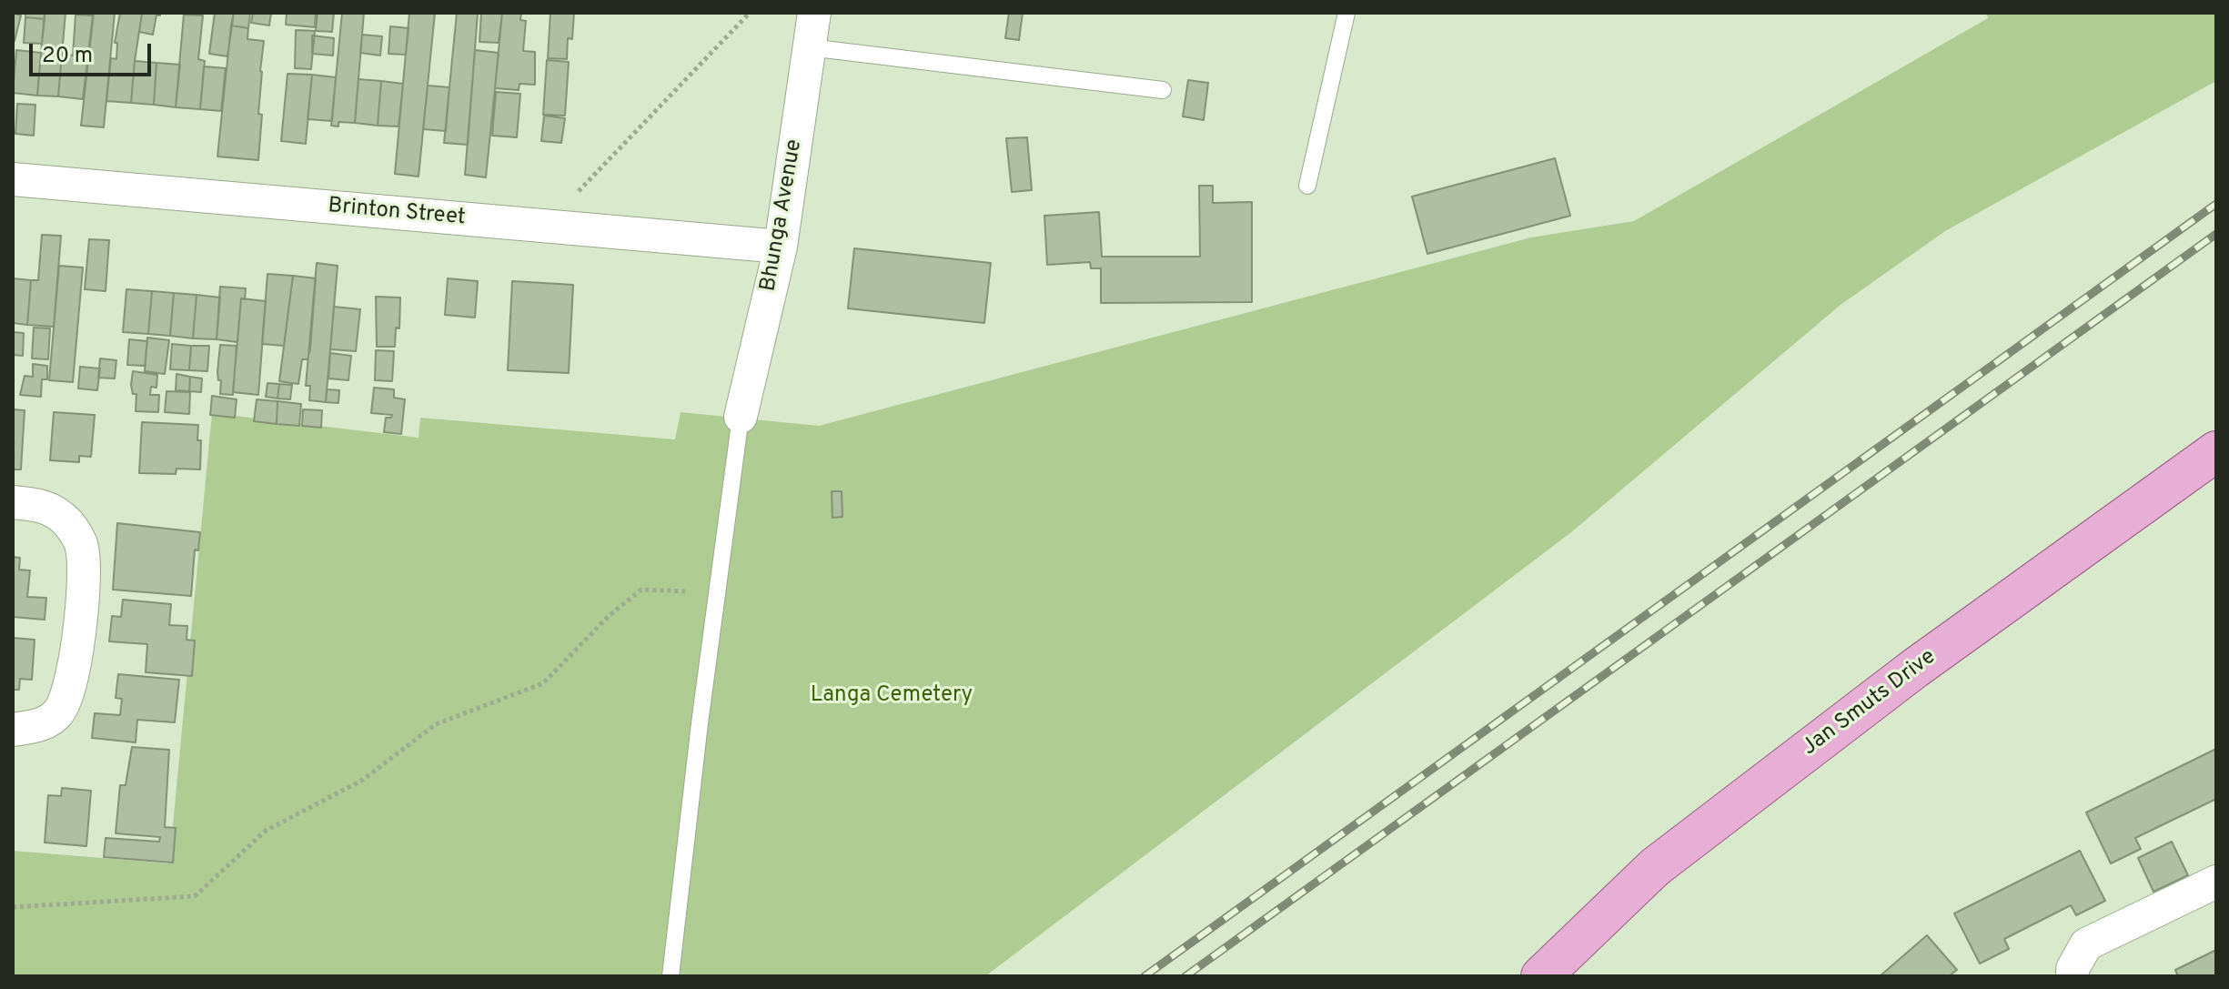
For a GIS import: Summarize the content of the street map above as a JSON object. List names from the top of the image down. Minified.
{"streets":{"main road":["Jan Smuts Drive"],"street":["Brinton Street","Bhunga Avenue"]},"crossings":[["Brinton Street","Bhunga Avenue"]],"parks":["Langa Cemetery"],"scale_bar":"20 m"}
